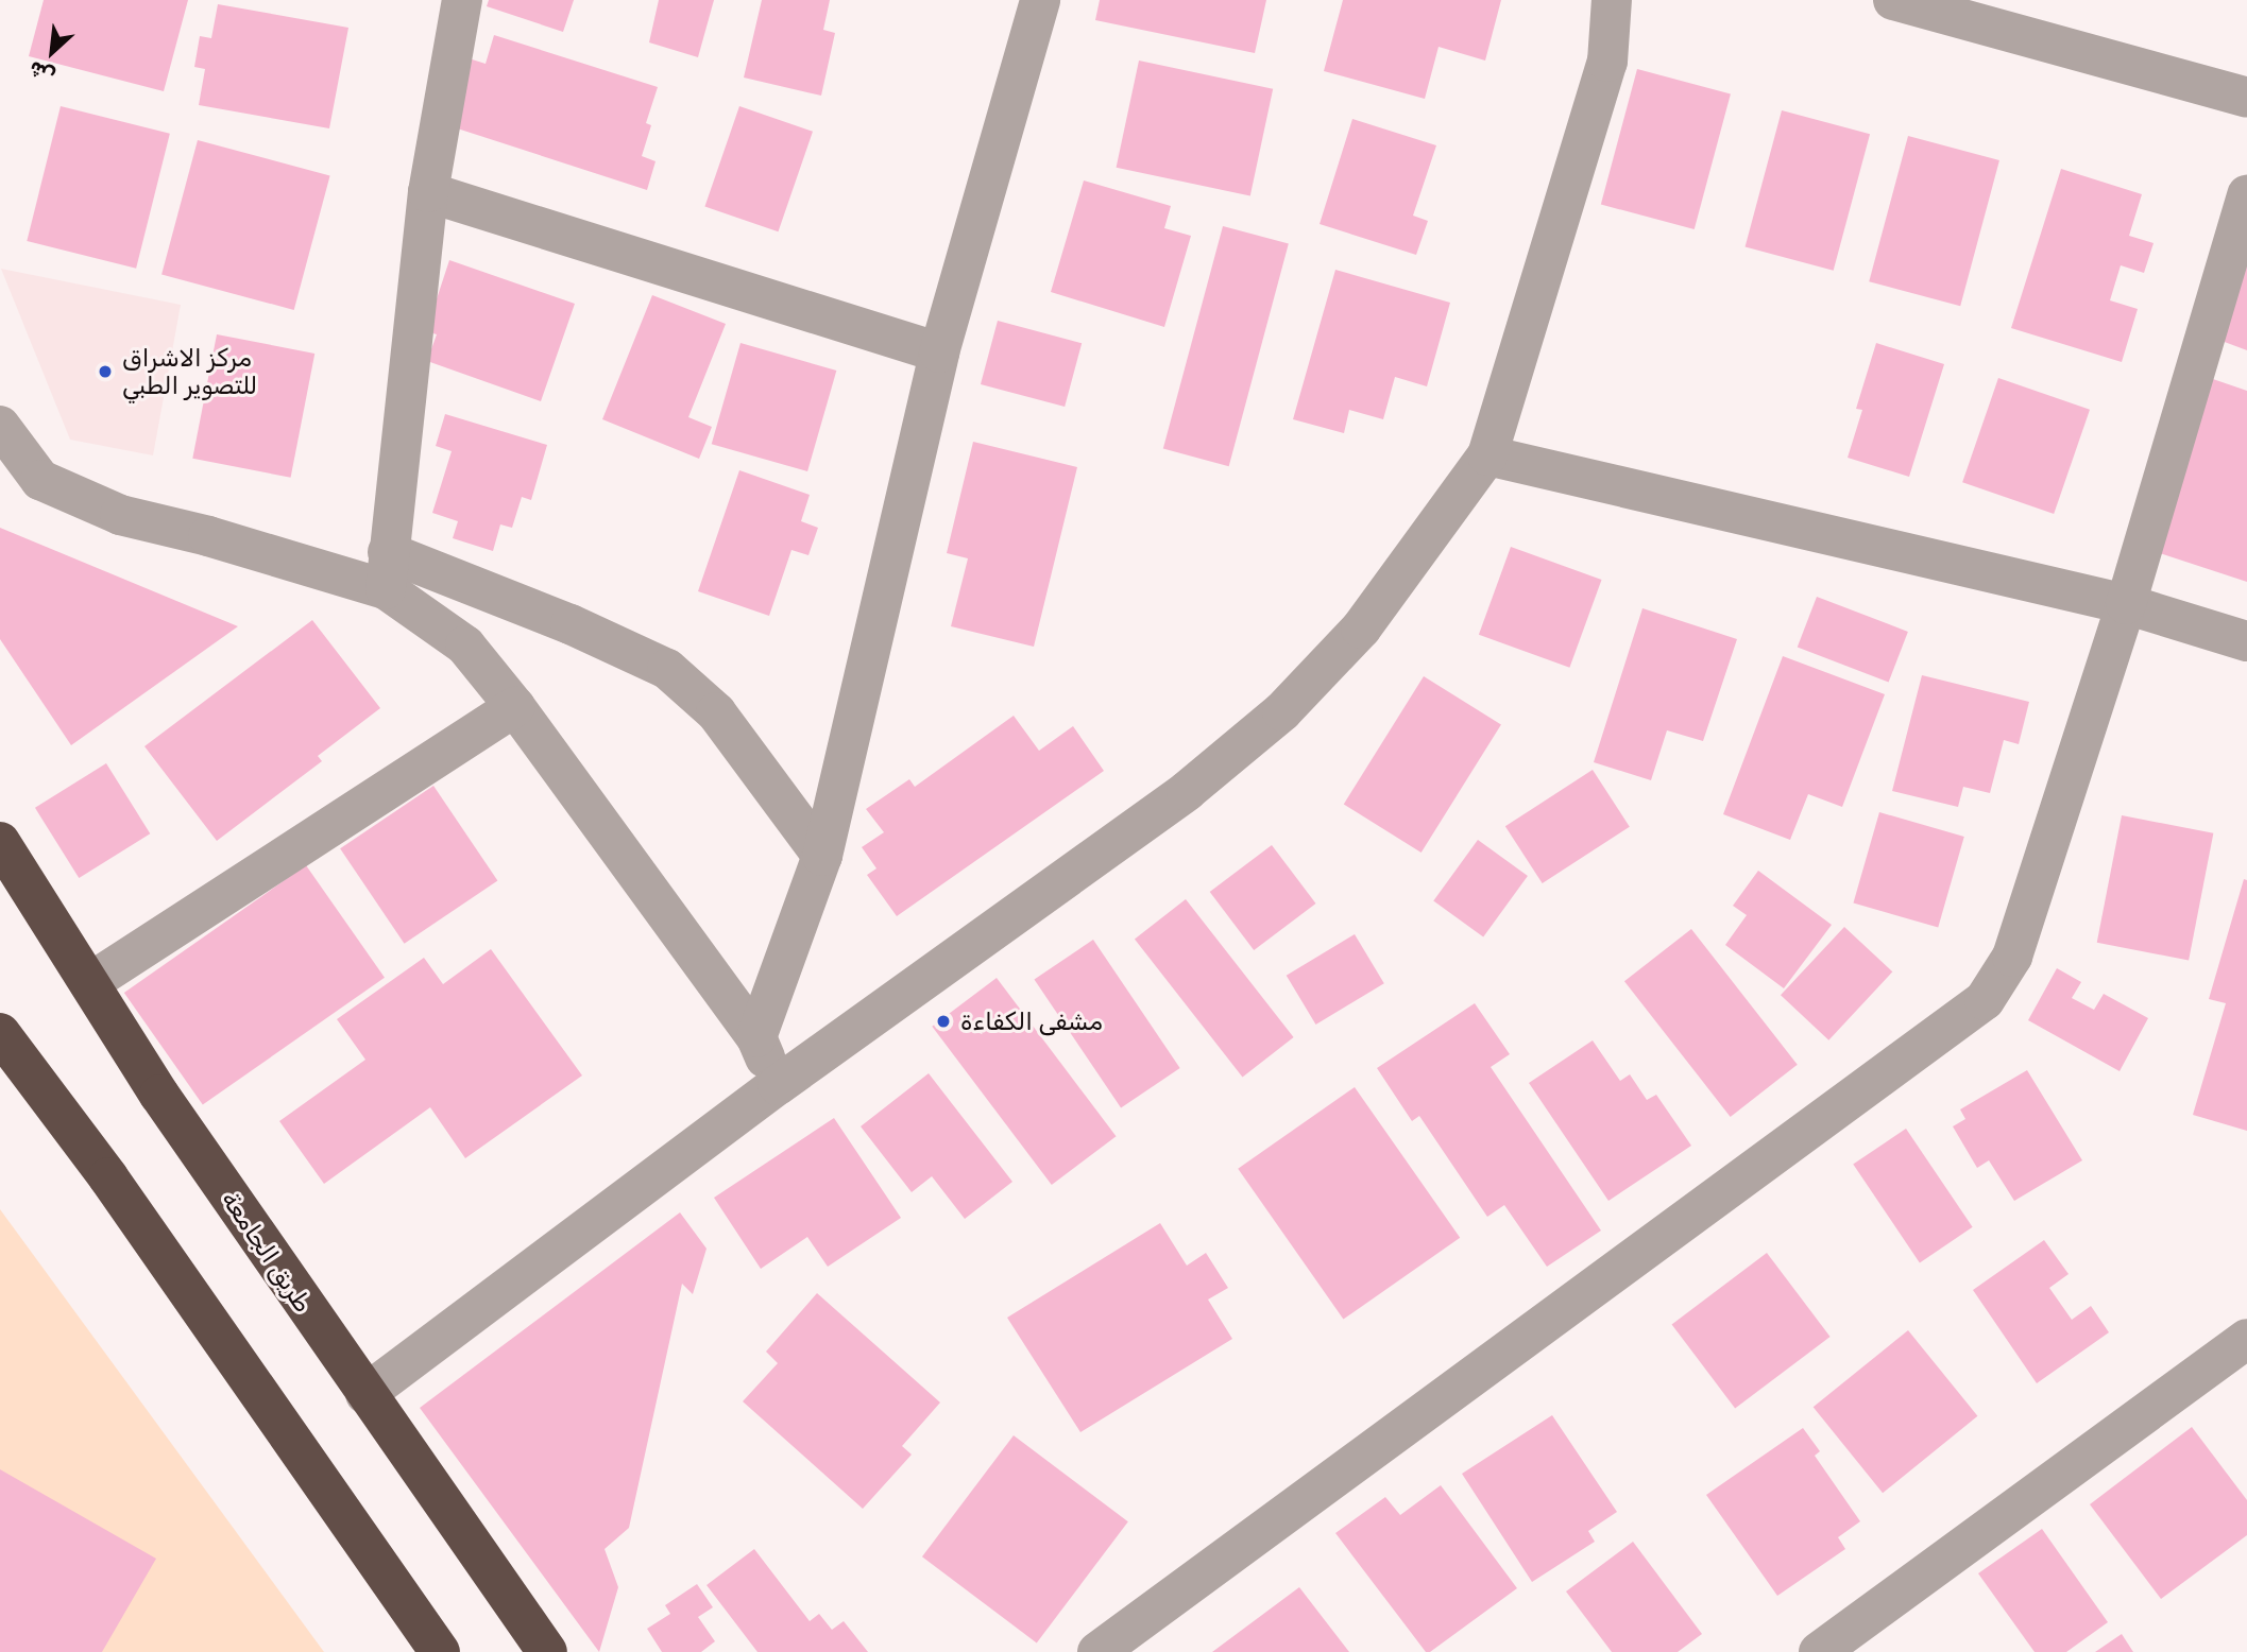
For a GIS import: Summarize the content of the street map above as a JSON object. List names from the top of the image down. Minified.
{"streets":{"highway":["طريق الجامعة"]},"places":["مركز الاشراق للتصوير الطبي","مشفى الكفاءة"],"north":"bottom left"}
